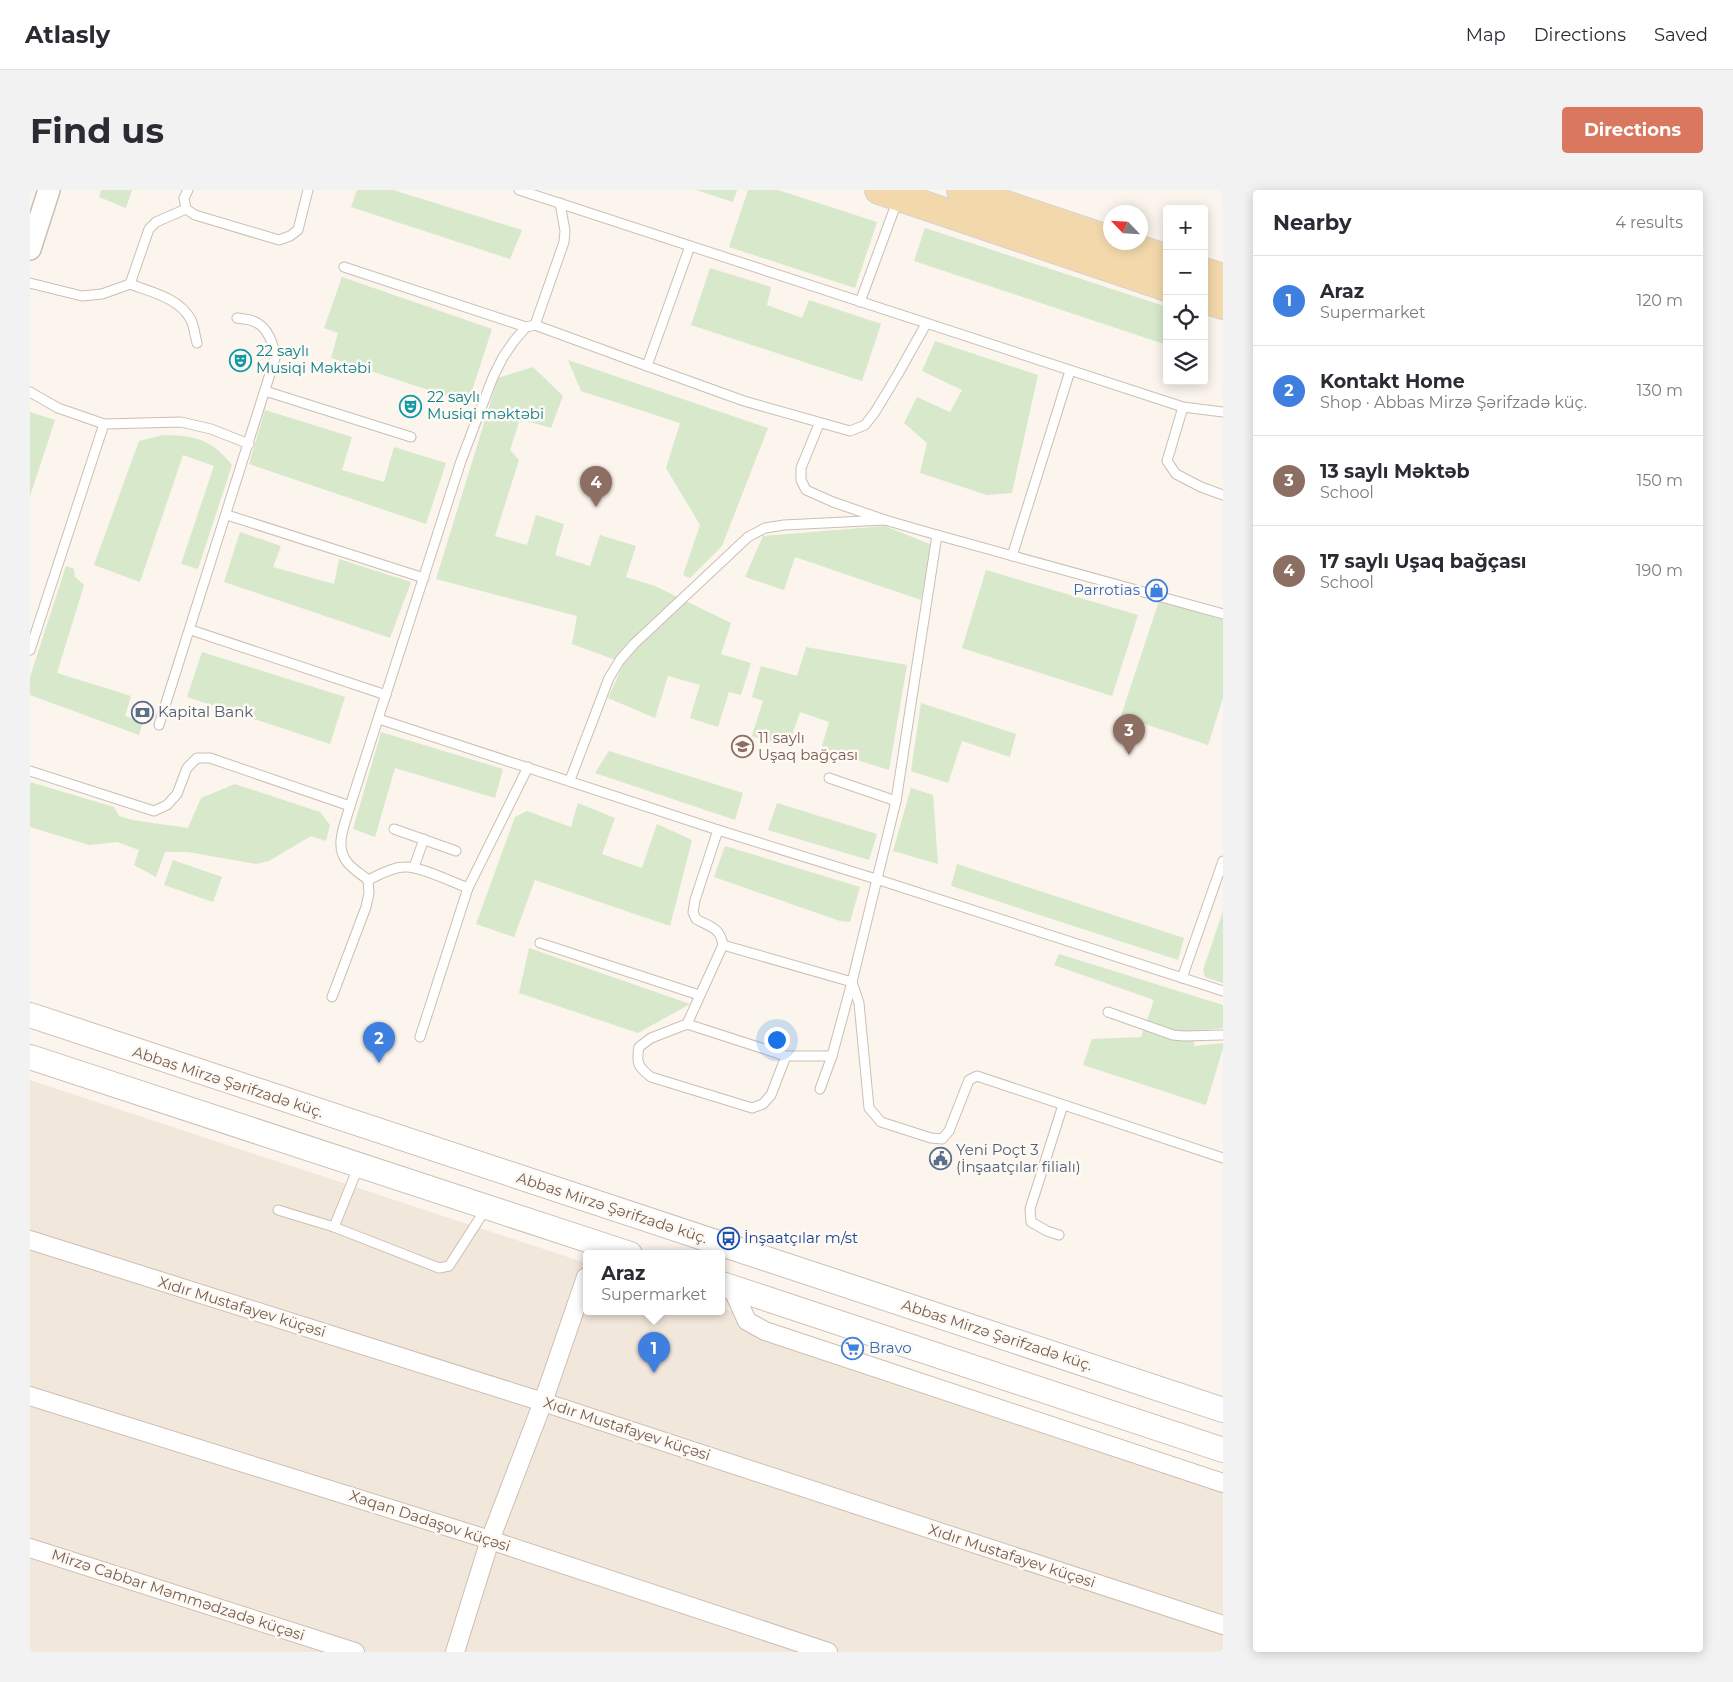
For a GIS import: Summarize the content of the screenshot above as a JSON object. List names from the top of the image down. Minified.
{"streets":{"main road":["Abbas Mirzə Şərifzadə küç."],"street":["Xıdır Mustafayev küçəsi","Xaqan Dadaşov küçəsi","Mirzə Cabbar Məmmədzadə küçəsi"]},"places":{"theatre":["22 saylı Musiqi Məktəbi","22 saylı Musiqi məktəbi"],"shop":["Parrotias"],"bank":["Kapital Bank"],"school or university":["11 saylı Uşaq bağçası"],"public building":["Yeni Poçt 3 (İnşaatçılar filialı)"],"bus stop":["İnşaatçılar m/st"],"supermarket":["Bravo"]},"north":"top left","page":{"header":"Atlasly","nav":["Map","Directions","Saved"],"buttons":"Directions","title":"Find us","heading":["Nearby","4 results"],"map_buttons":["+","−"],"list":[{"mark":"1","name":"Araz","note":"Supermarket","value":"120 m"},{"mark":"2","name":"Kontakt Home","note":"Shop · Abbas Mirzə Şərifzadə küç.","value":"130 m"},{"mark":"3","name":"13 saylı Məktəb","note":"School","value":"150 m"},{"mark":"4","name":"17 saylı Uşaq bağçası","note":"School","value":"190 m"}],"pins":["4","3","2","1"],"popup":["Araz","Supermarket"]}}
